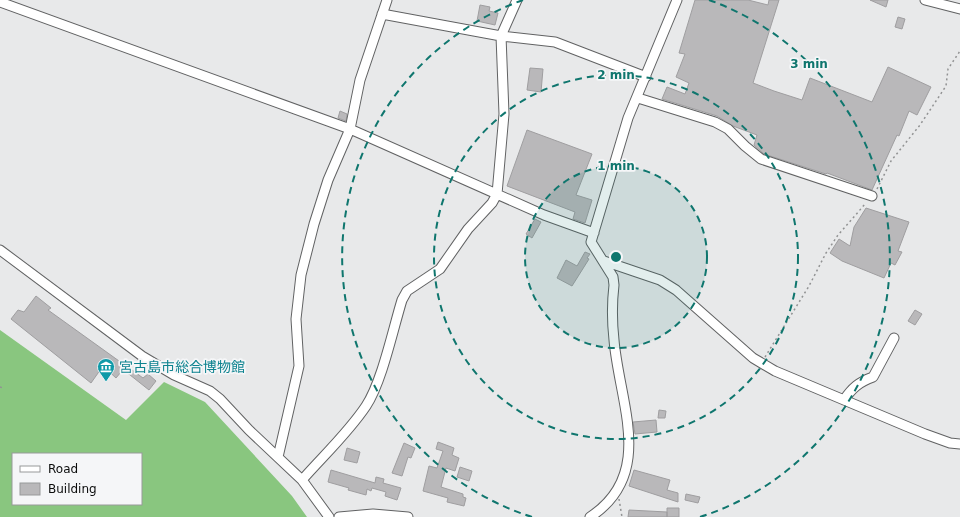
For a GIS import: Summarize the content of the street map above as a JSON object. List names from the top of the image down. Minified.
{"places":{"museum":["宮古島市総合博物館"]},"legend":["Road","Building"],"rings":["3 min","2 min","1 min"]}
